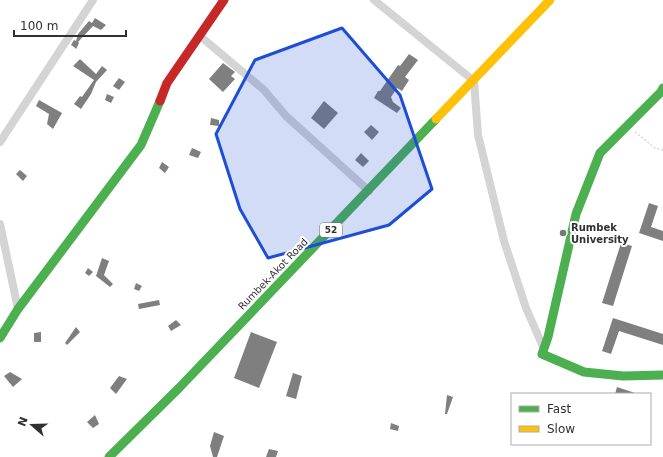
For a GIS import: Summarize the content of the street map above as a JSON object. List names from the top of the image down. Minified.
{"streets":{"street":["52","Rumbek-Akot Road"]},"places":["Rumbek University"],"legend":["Fast","Slow"],"scale_bar":"100 m","north":"left"}
